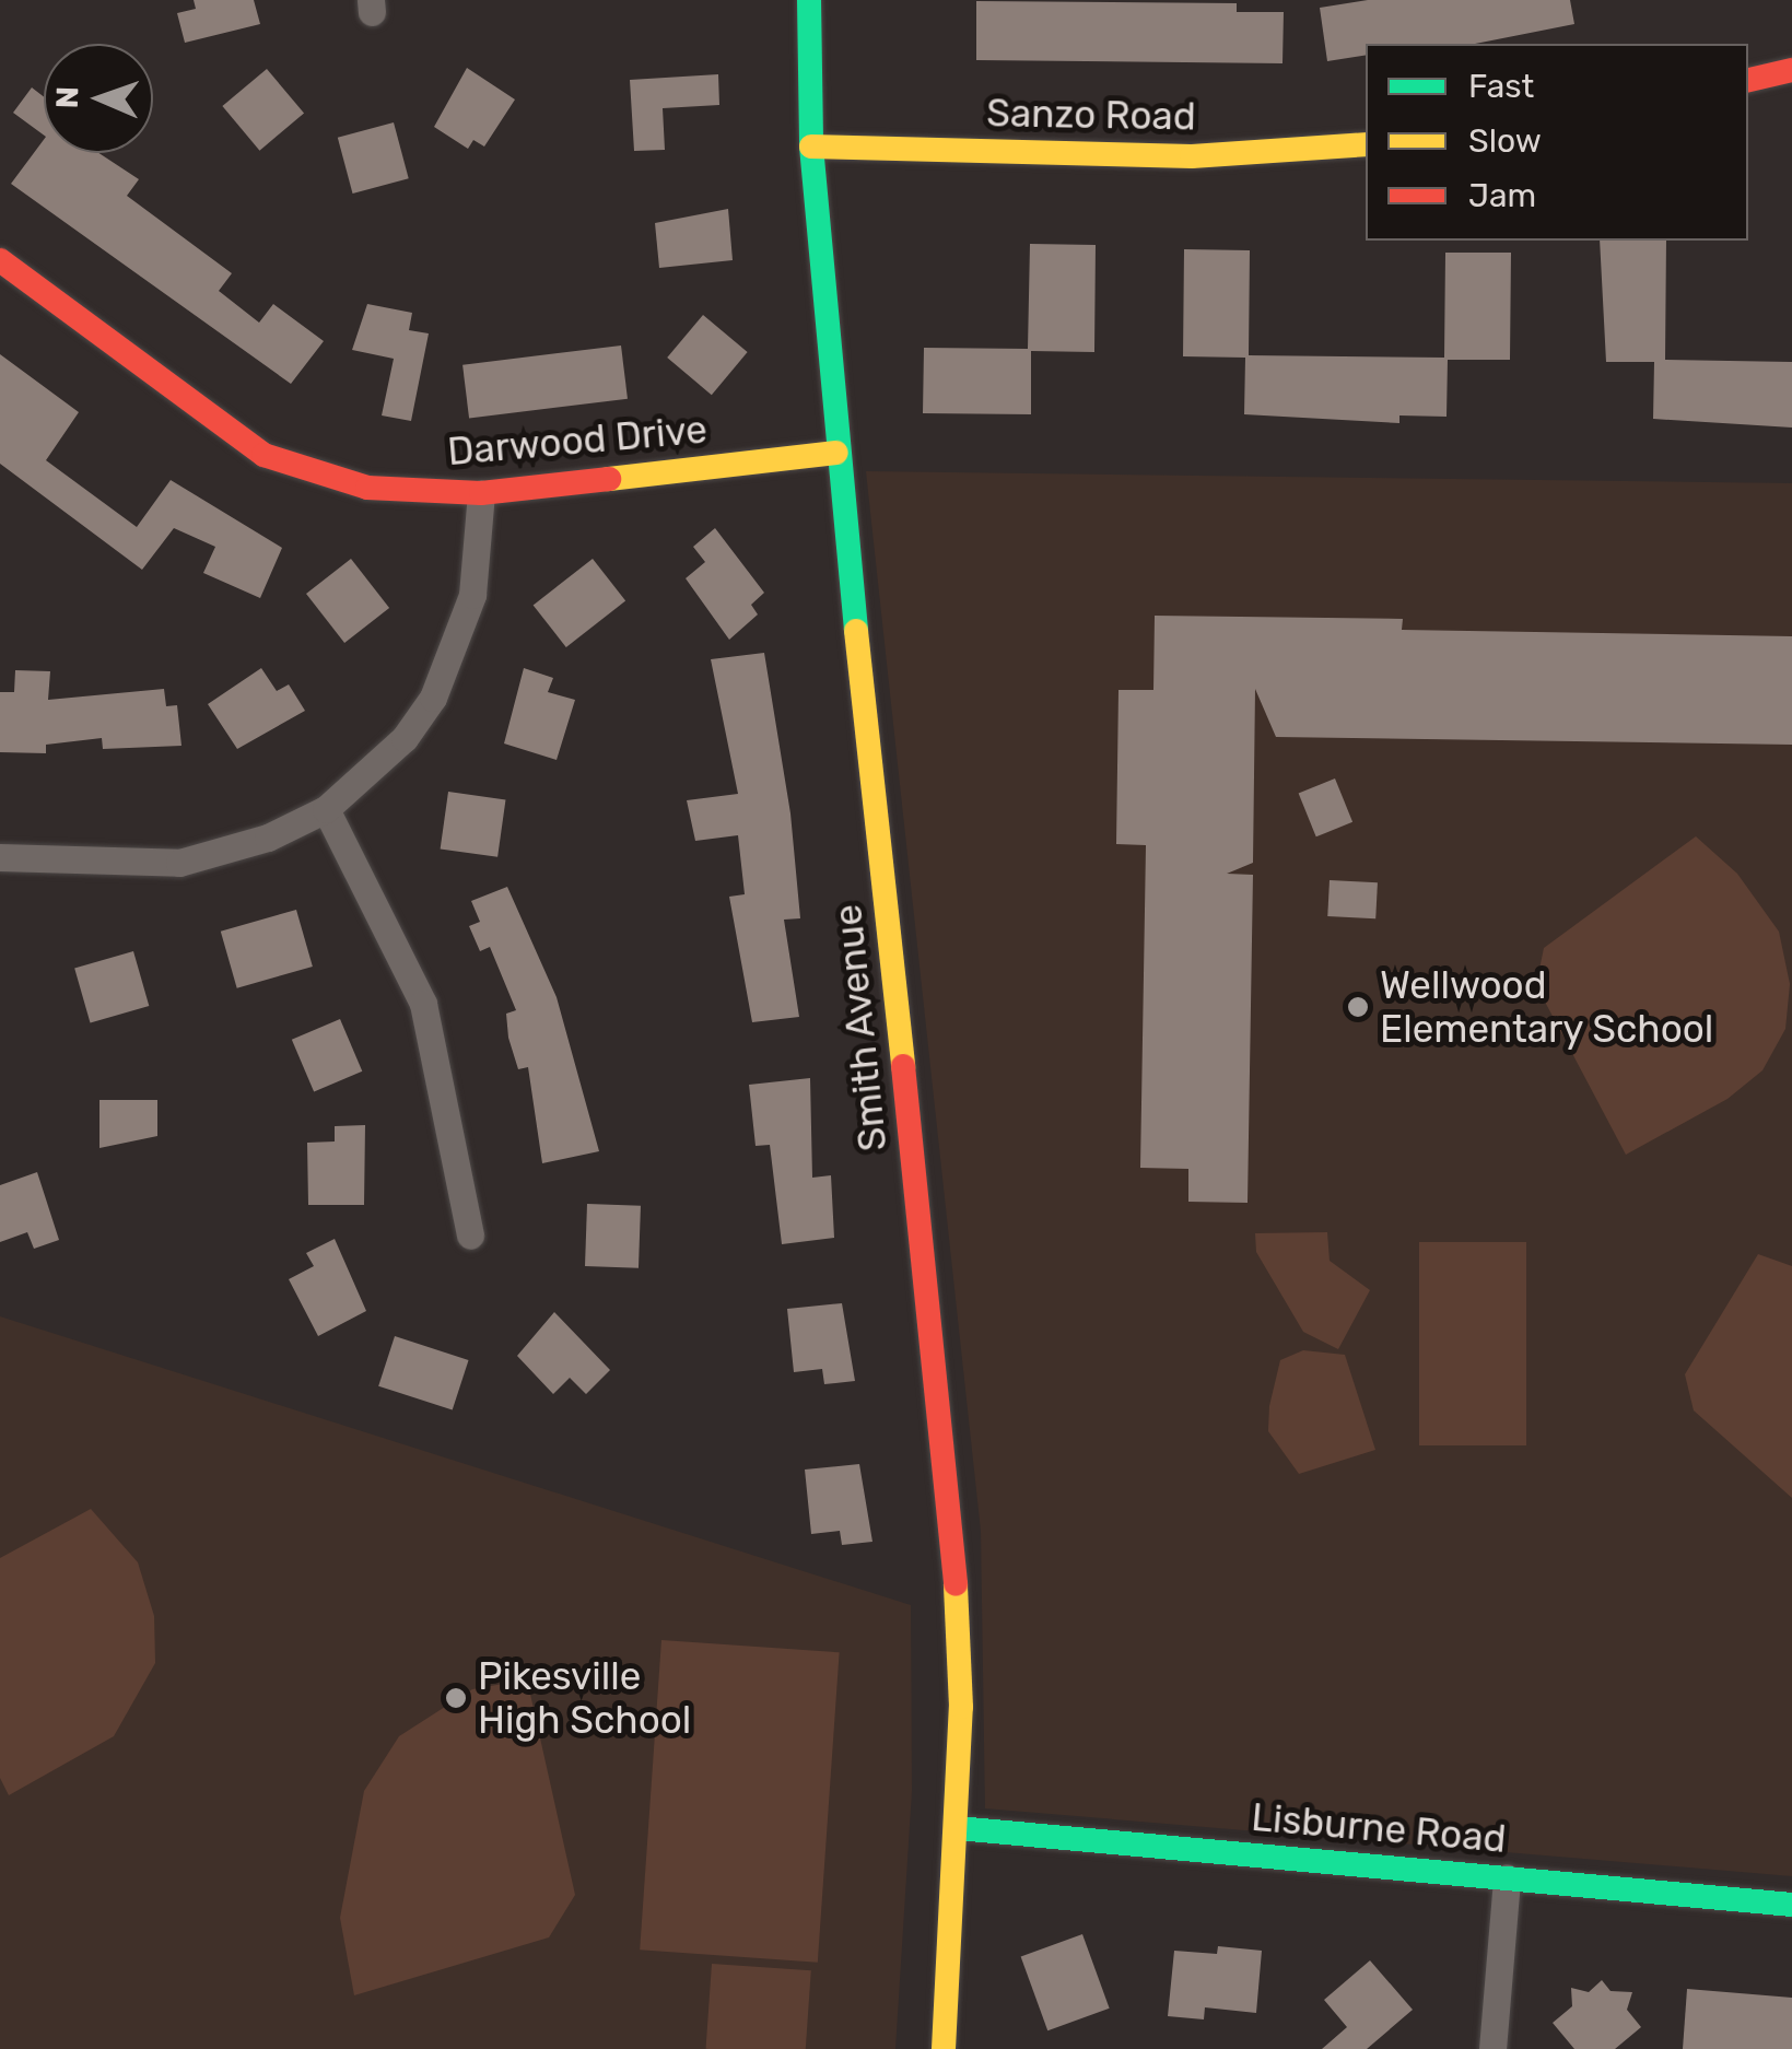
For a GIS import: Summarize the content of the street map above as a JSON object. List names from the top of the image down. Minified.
{"streets":{"street":["Sanzo Road","Darwood Drive","Smith Avenue","Lisburne Road"]},"crossings":[["Sanzo Road","Smith Avenue"],["Darwood Drive","Smith Avenue"],["Smith Avenue","Lisburne Road"]],"places":["Wellwood Elementary School","Pikesville High School"],"legend":["Fast","Slow","Jam"],"north":"left"}
